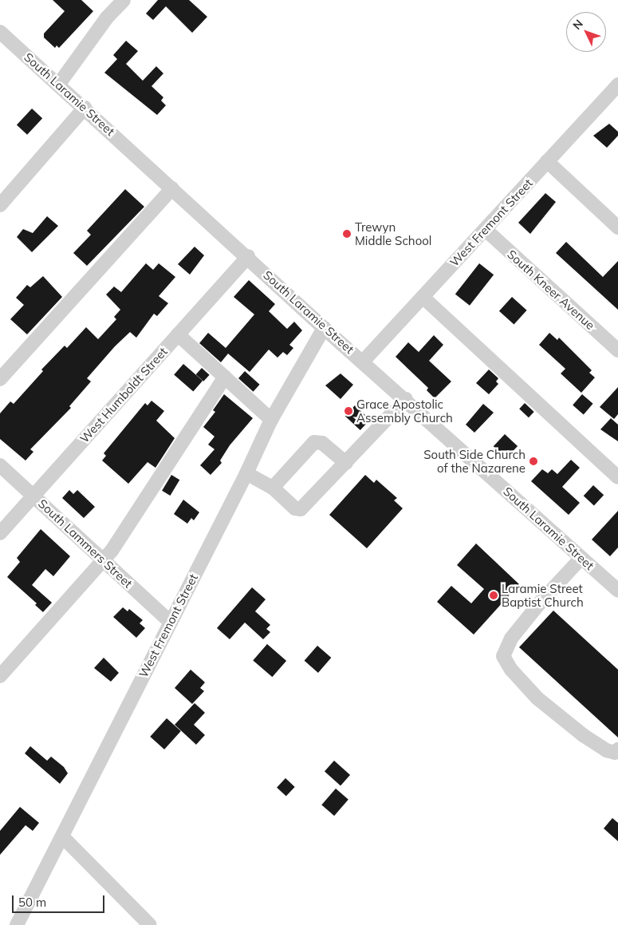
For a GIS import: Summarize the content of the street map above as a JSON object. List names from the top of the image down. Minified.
{"streets":{"street":["South Laramie Street","West Fremont Street","South Kneer Avenue","West Humboldt Street","South Lammers Street"]},"crossings":[["South Laramie Street","West Fremont Street"],["South Laramie Street","West Humboldt Street"],["West Fremont Street","South Kneer Avenue"],["West Fremont Street","South Lammers Street"],["West Humboldt Street","South Lammers Street"]],"places":["Trewyn Middle School","Grace Apostolic Assembly Church","South Side Church of the Nazarene","Laramie Street Baptist Church"],"scale_bar":"50 m","north":"top left"}
